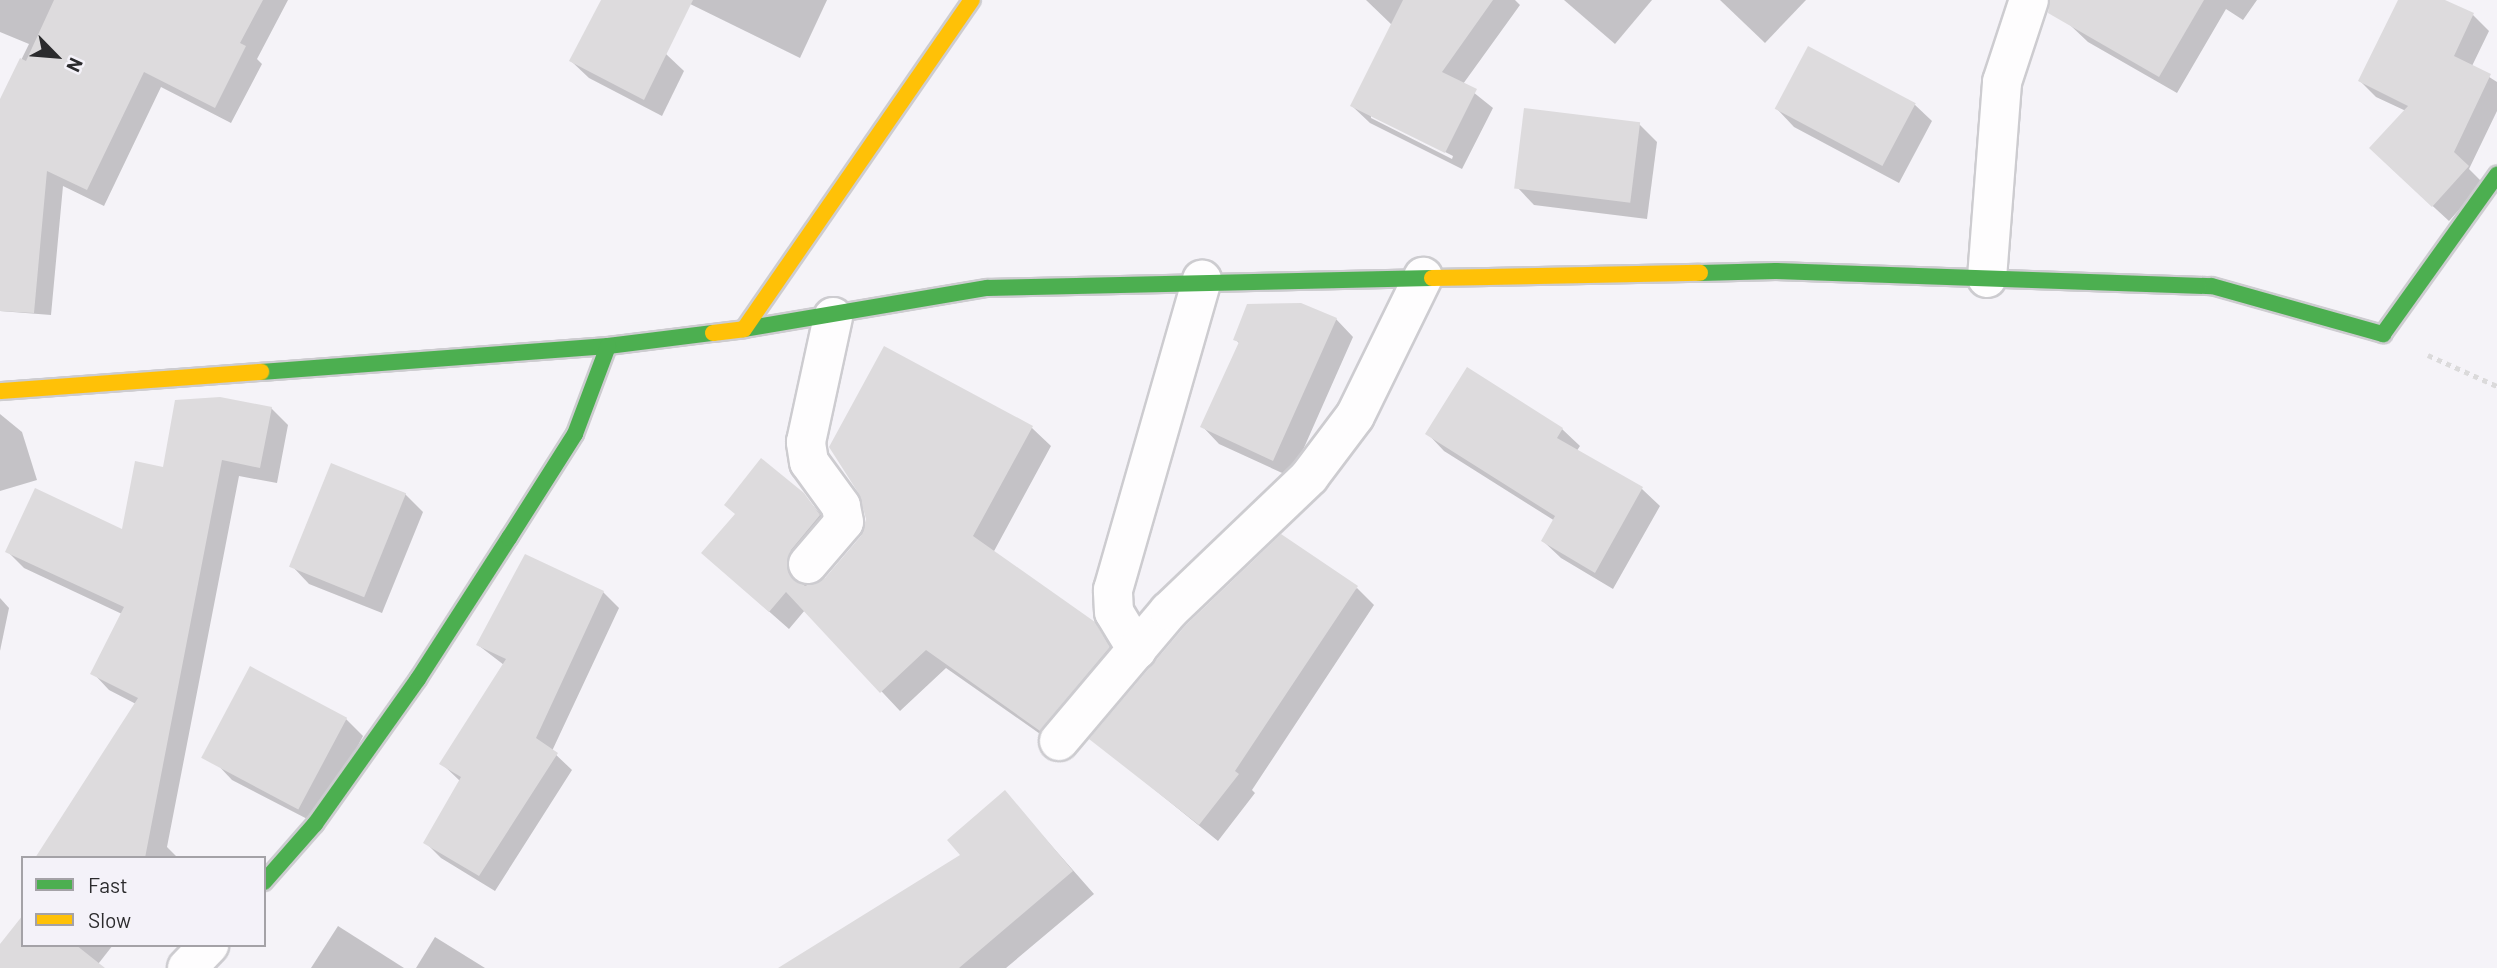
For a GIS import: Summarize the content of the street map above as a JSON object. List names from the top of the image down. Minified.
{"legend":["Fast","Slow"],"north":"bottom right"}
